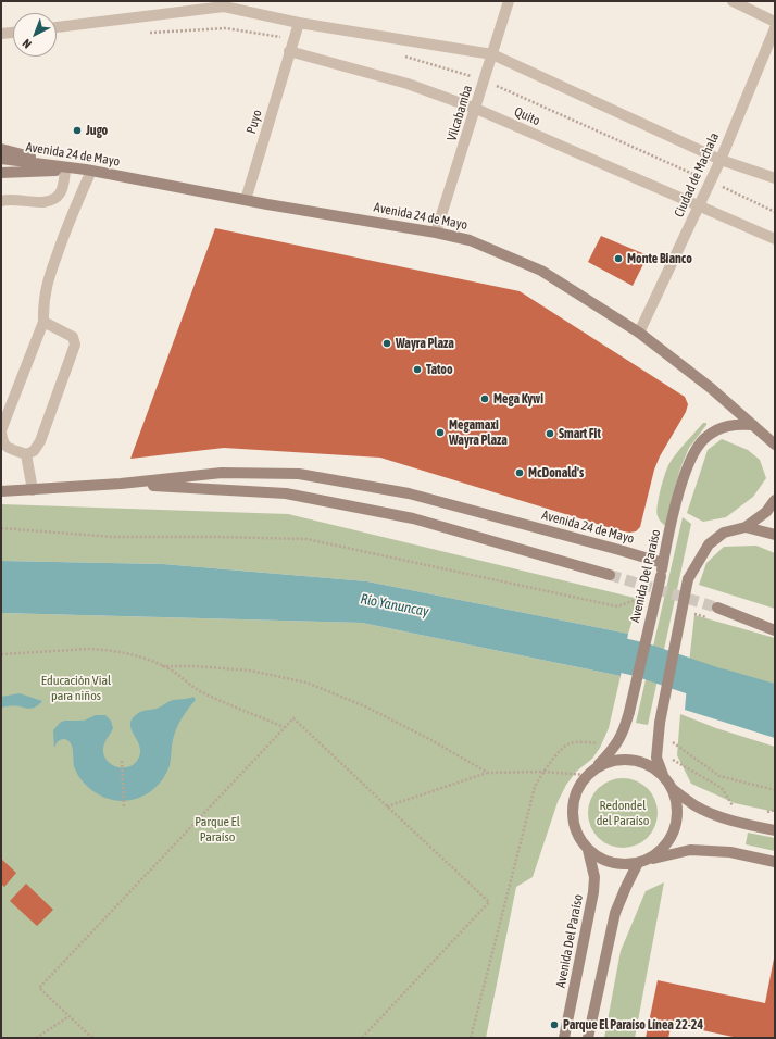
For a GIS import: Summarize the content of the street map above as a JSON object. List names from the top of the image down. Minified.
{"streets":{"main road":["Avenida 24 de Mayo","Avenida Del Paraíso"],"street":["Vilcabamba","Quito","Puyo","Ciudad de Machala"]},"crossings":[["Vilcabamba","Quito"],["Vilcabamba","Avenida 24 de Mayo"],["Quito","Puyo"],["Quito","Ciudad de Machala"],["Puyo","Avenida 24 de Mayo"],["Avenida 24 de Mayo","Ciudad de Machala"],["Avenida 24 de Mayo","Avenida Del Paraíso"]],"water":["Río Yanuncay"],"parks":["Educación Vial para niños","Redondel del Paraíso","Parque El Paraíso"],"places":["Jugo","Monte Bianco","Wayra Plaza","Tatoo","Mega Kywi","Megamaxi Wayra Plaza","Smart Fit","McDonald's","Parque El Paraíso Línea 22-24"],"north":"bottom left"}
